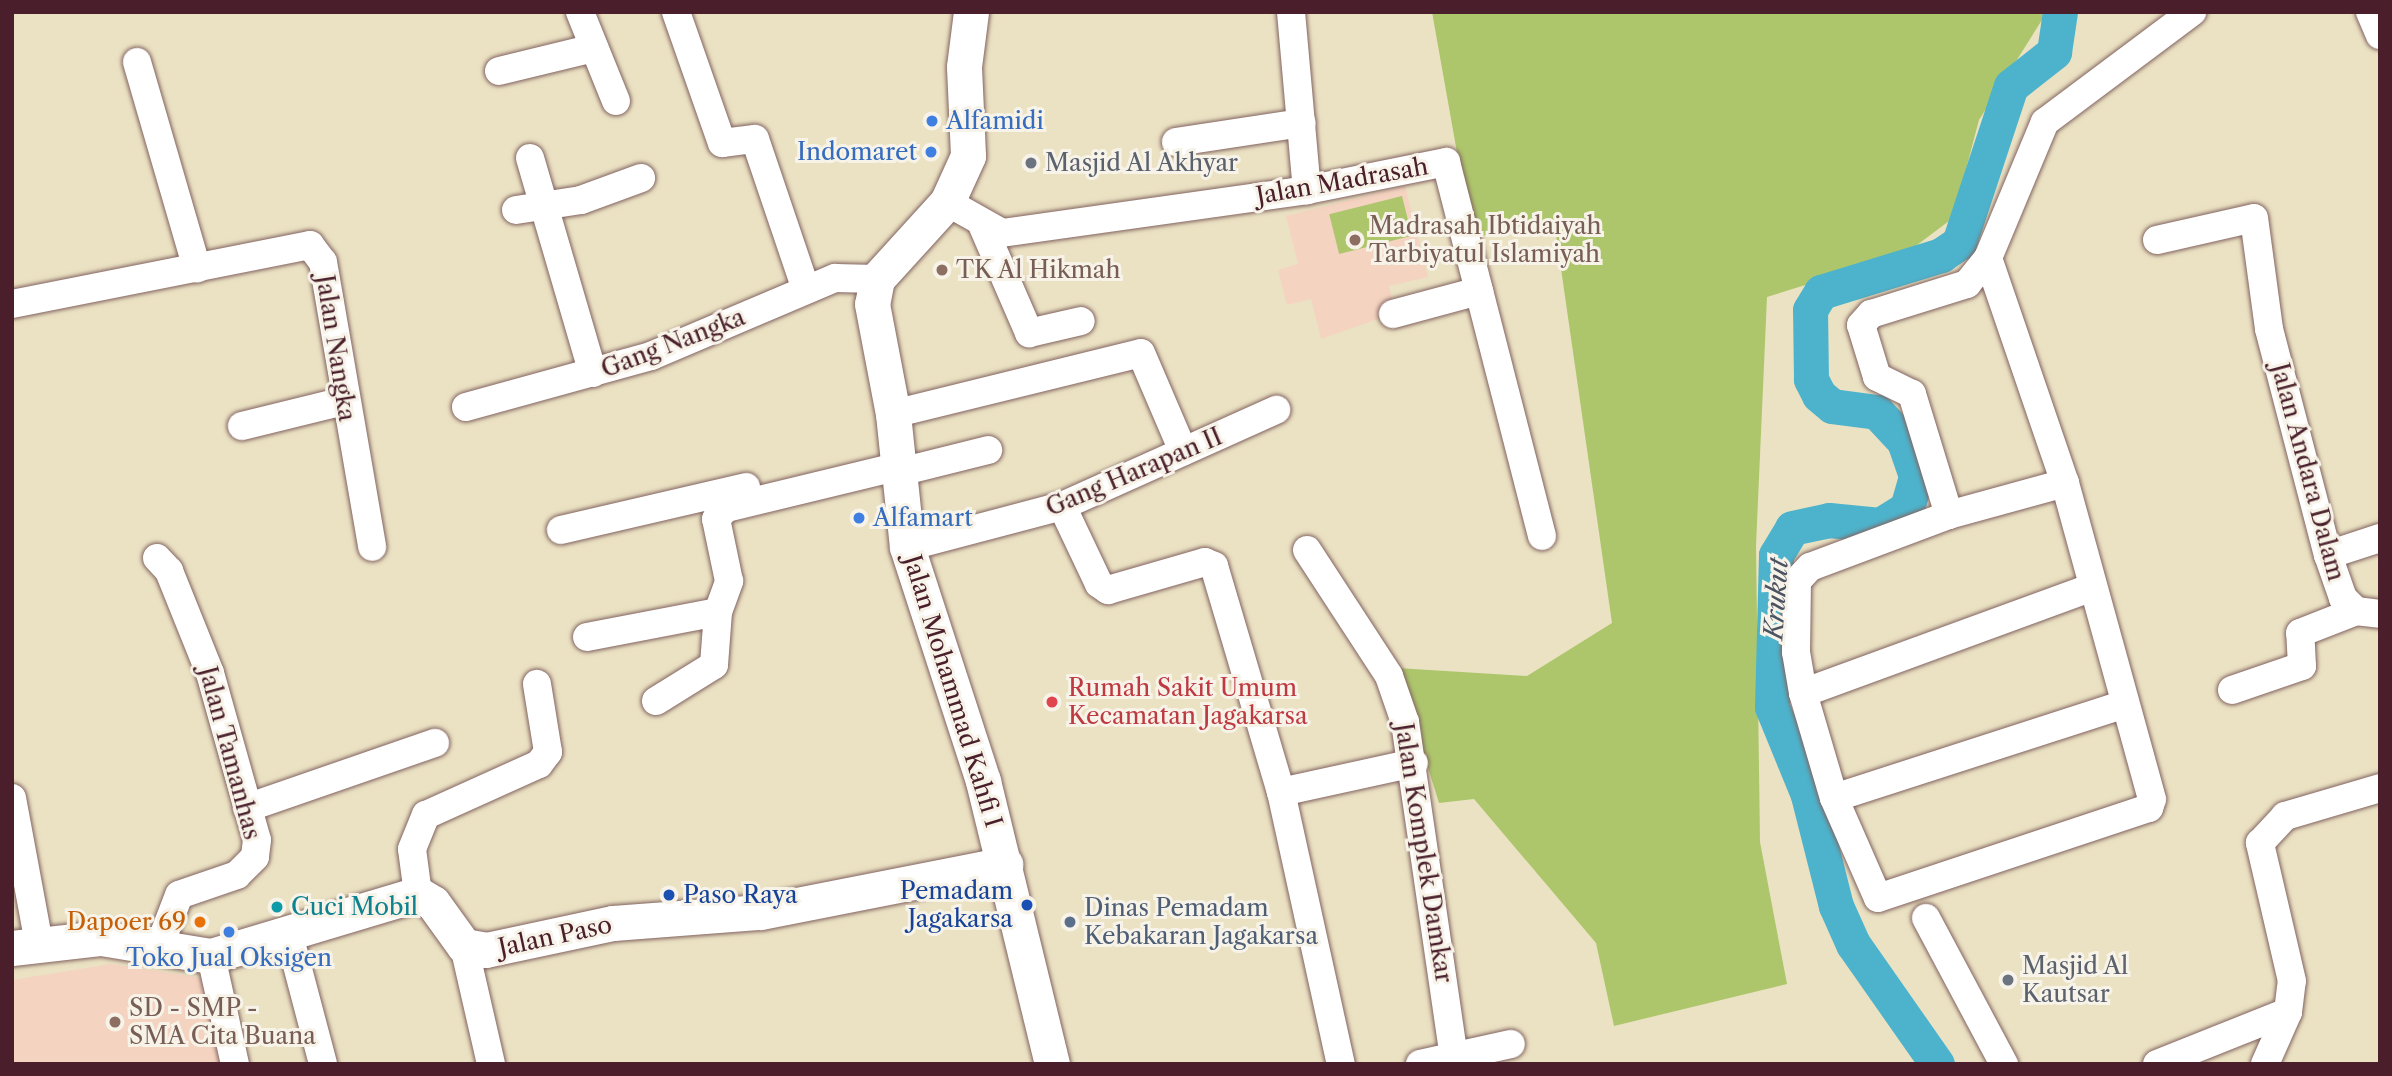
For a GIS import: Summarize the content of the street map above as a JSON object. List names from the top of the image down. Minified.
{"streets":{"main road":["Jalan Mohammad Kahfi I","Jalan Paso"],"street":["Jalan Madrasah","Gang Nangka","Jalan Nangka","Gang Harapan II","Jalan Andara Dalam","Jalan Tamanhas","Jalan Komplek Damkar"]},"crossings":[["Gang Nangka","Jalan Mohammad Kahfi I"],["Gang Harapan II","Jalan Mohammad Kahfi I"],["Jalan Mohammad Kahfi I","Jalan Paso"]],"water":["Krukut"],"places":["Alfamidi","Indomaret","Masjid Al Akhyar","Madrasah Ibtidaiyah Tarbiyatul Islamiyah","TK Al Hikmah","Alfamart","Rumah Sakit Umum Kecamatan Jagakarsa","Paso Raya","Pemadam Jagakarsa","Cuci Mobil","Dapoer 69","Dinas Pemadam Kebakaran Jagakarsa","Toko Jual Oksigen","Masjid Al Kautsar","SD - SMP - SMA Cita Buana"]}
